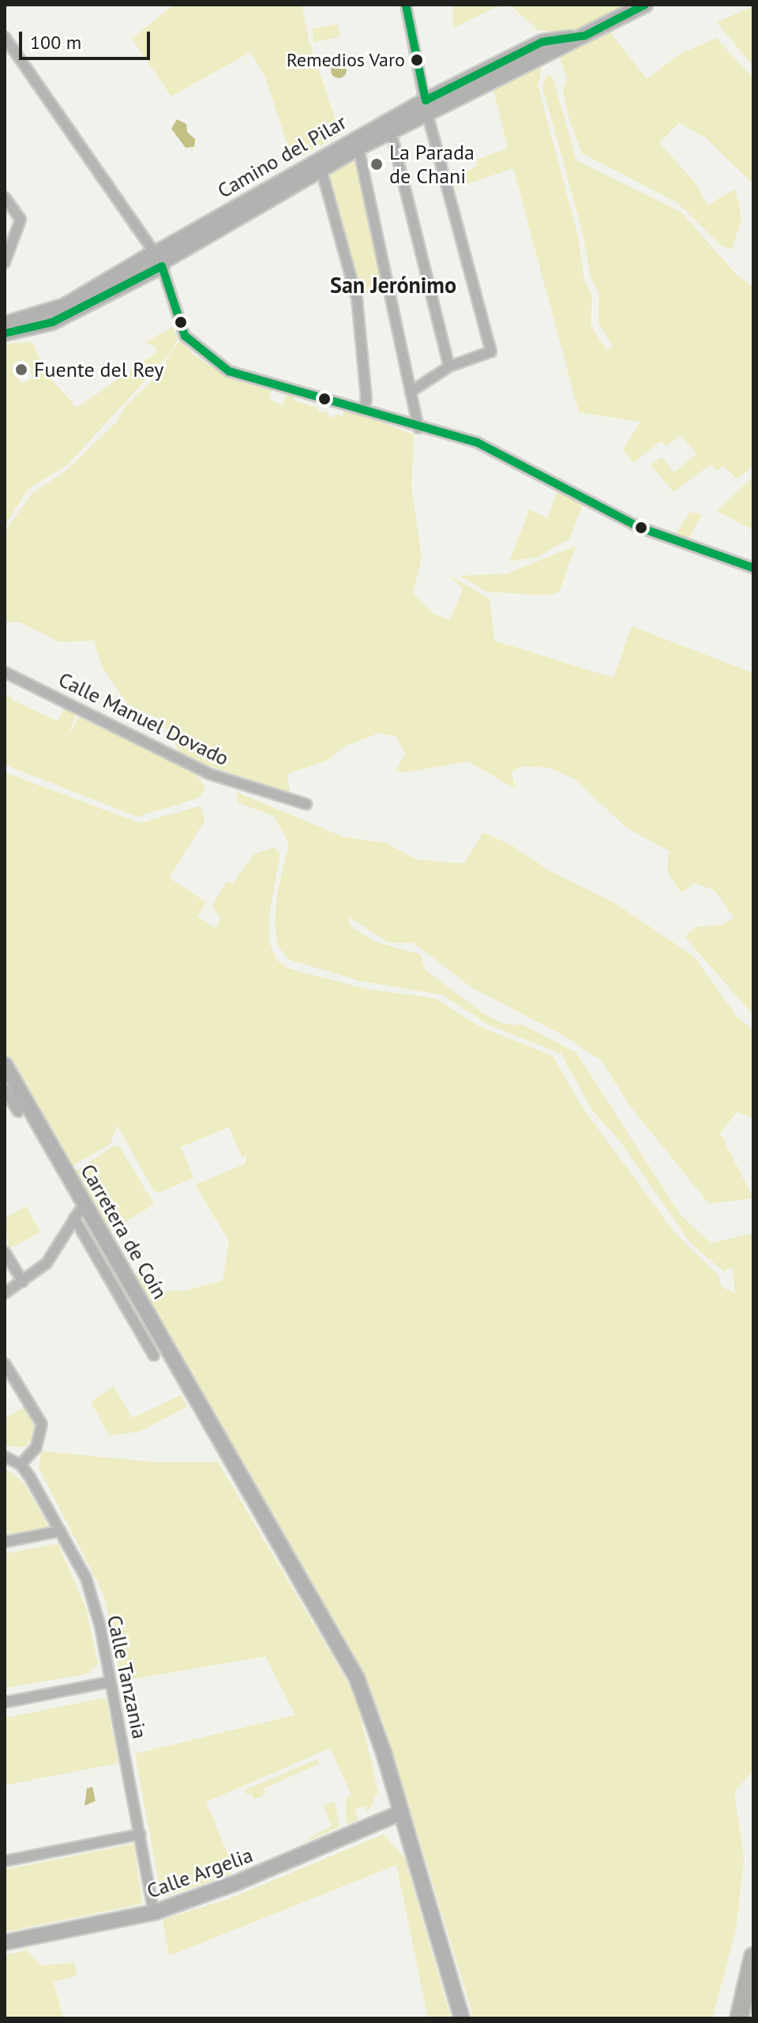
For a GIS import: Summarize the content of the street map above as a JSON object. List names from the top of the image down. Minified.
{"streets":{"street":["Camino del Pilar","Calle Manuel Dovado","Carretera de Coín","Calle Tanzania","Calle Argelia"]},"crossings":[["Carretera de Coín","Calle Argelia"],["Calle Tanzania","Calle Argelia"]],"districts":["San Jerónimo"],"places":["Remedios Varo","La Parada de Chani","Fuente del Rey"],"scale_bar":"100 m"}
